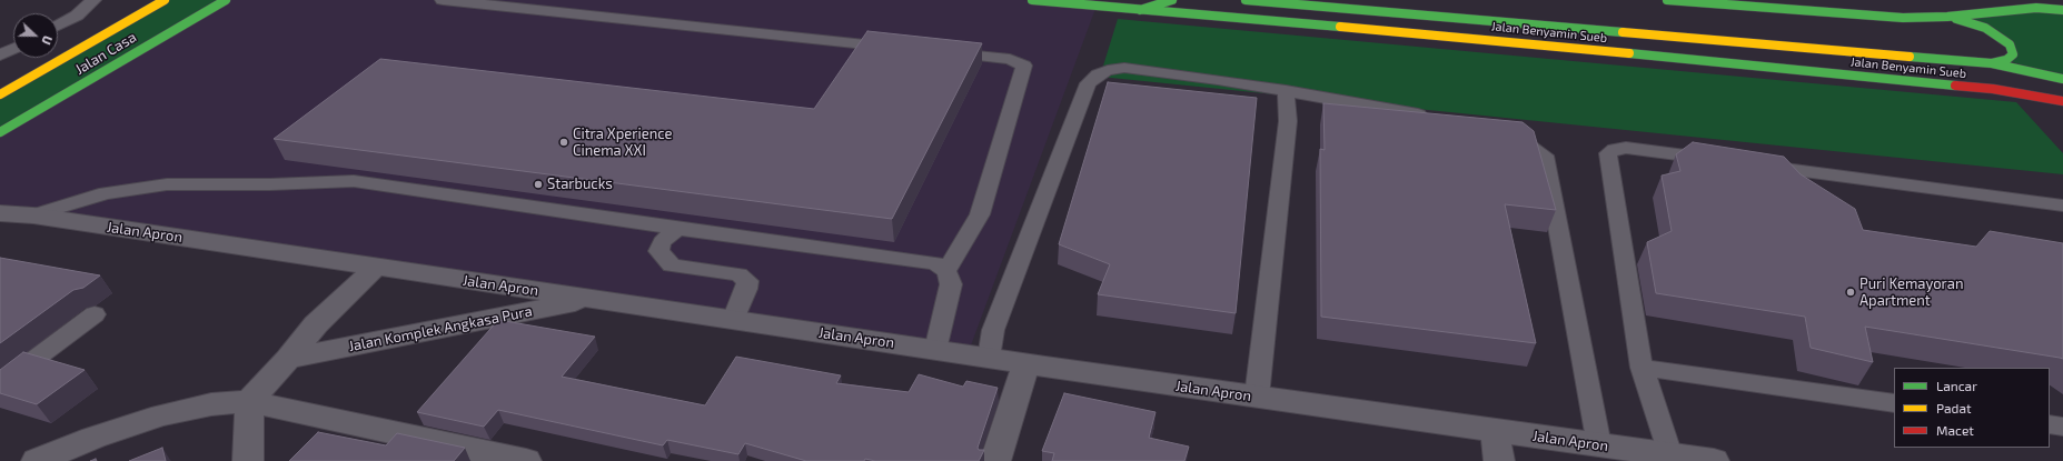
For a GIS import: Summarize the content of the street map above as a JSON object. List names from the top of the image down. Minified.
{"streets":{"main road":["Jalan Benyamin Sueb","Jalan Casa"],"street":["Jalan Apron","Jalan Komplek Angkasa Pura"]},"crossings":[["Jalan Apron","Jalan Komplek Angkasa Pura"]],"places":["Citra Xperience Cinema XXI","Starbucks","Puri Kemayoran Apartment"],"legend":["Lancar","Padat","Macet"],"north":"right"}
